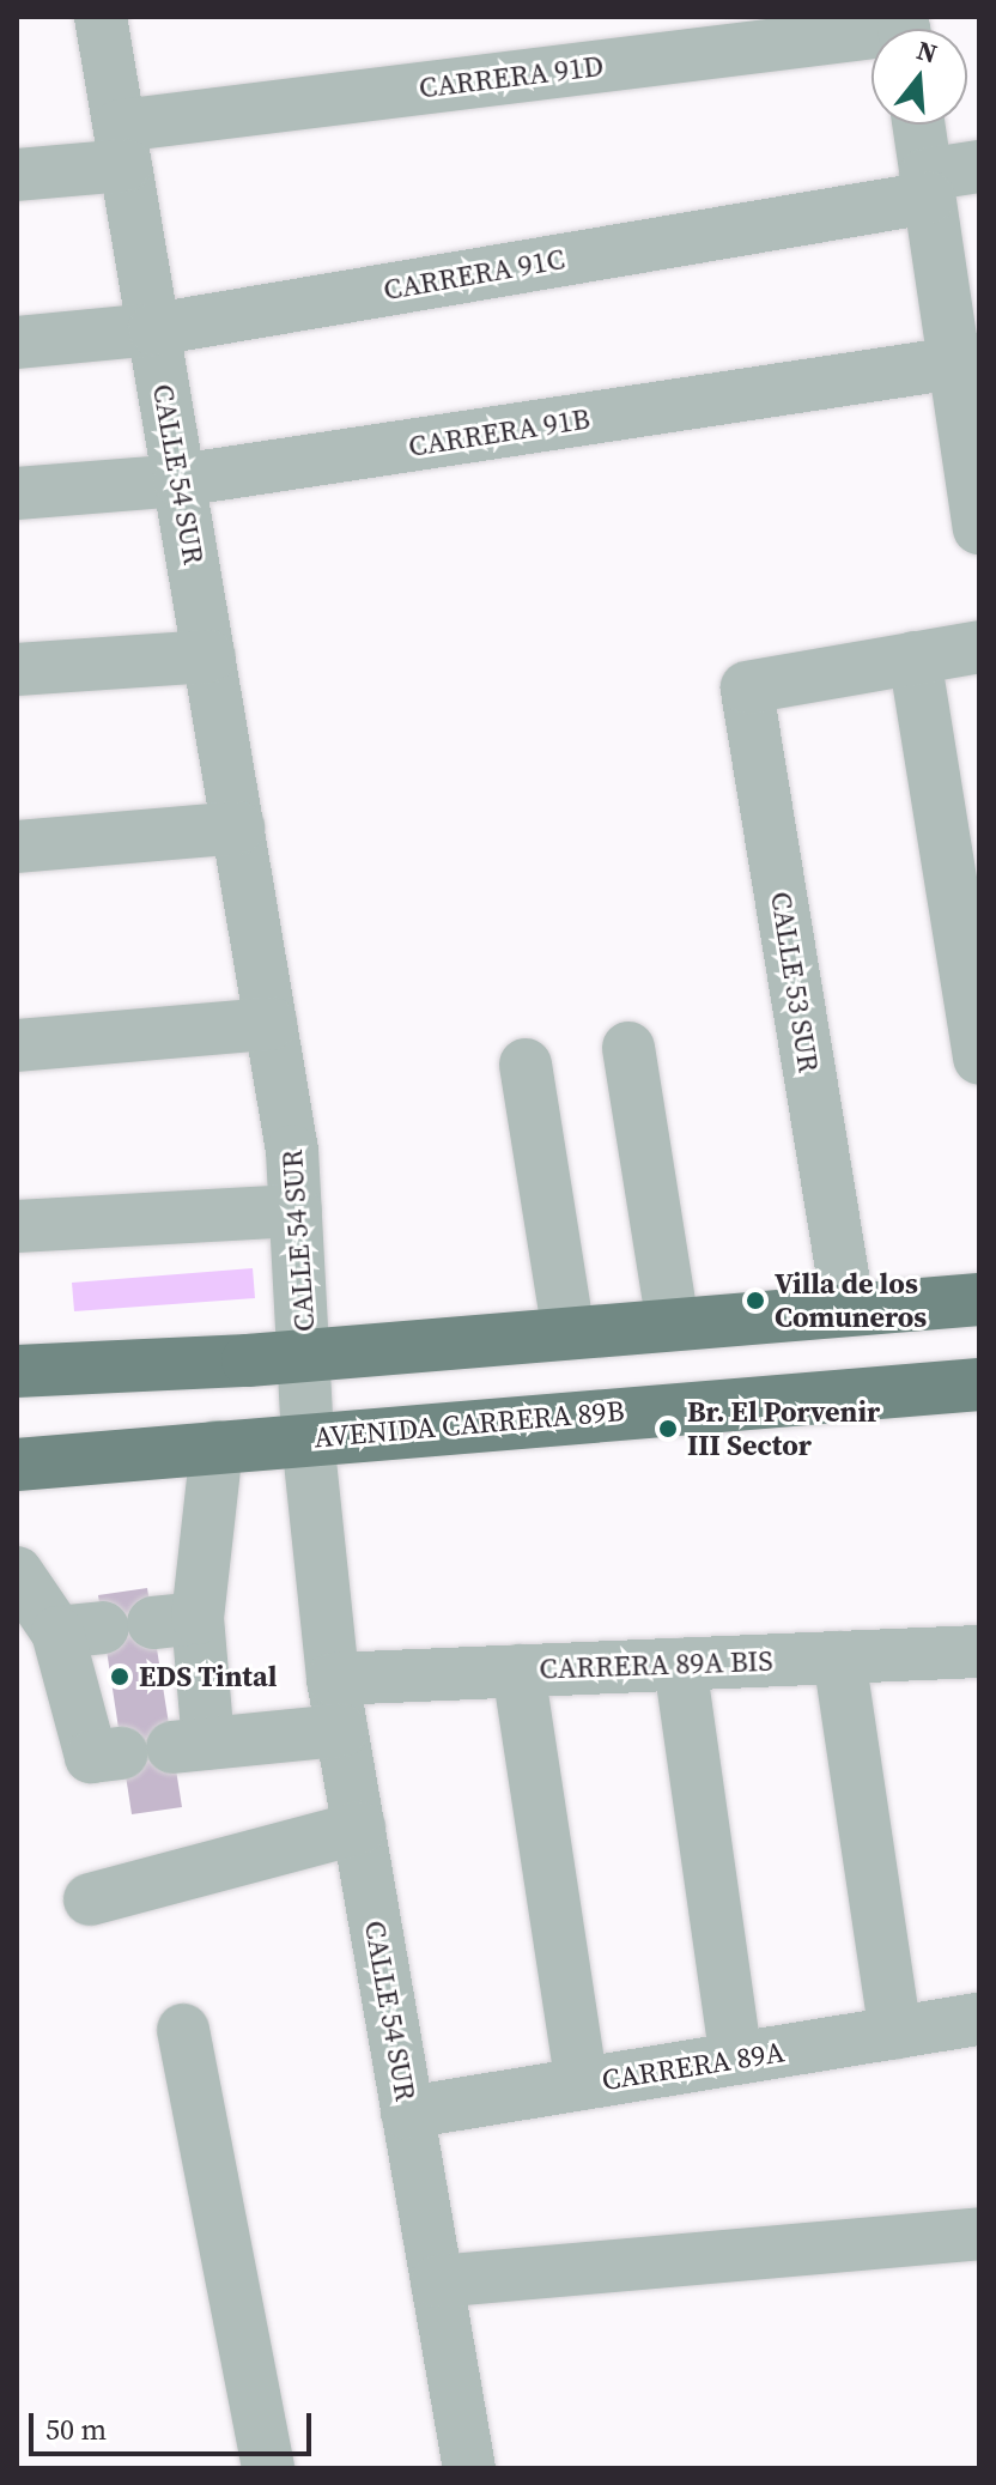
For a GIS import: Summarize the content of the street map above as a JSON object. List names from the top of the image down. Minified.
{"streets":{"main road":["AVENIDA CARRERA 89B"],"street":["CARRERA 91D","CARRERA 91C","CARRERA 91B","CALLE 54 SUR","CALLE 53 SUR","CARRERA 89A BIS","CARRERA 89A"]},"crossings":[["CARRERA 91D","CALLE 54 SUR"],["CARRERA 91C","CALLE 54 SUR"],["CARRERA 91B","CALLE 54 SUR"],["CALLE 54 SUR","AVENIDA CARRERA 89B"],["CALLE 54 SUR","CARRERA 89A BIS"],["CALLE 54 SUR","CARRERA 89A"]],"places":["Villa de los Comuneros","Br. El Porvenir III Sector","EDS Tintal"],"scale_bar":"50 m","north":"top"}
